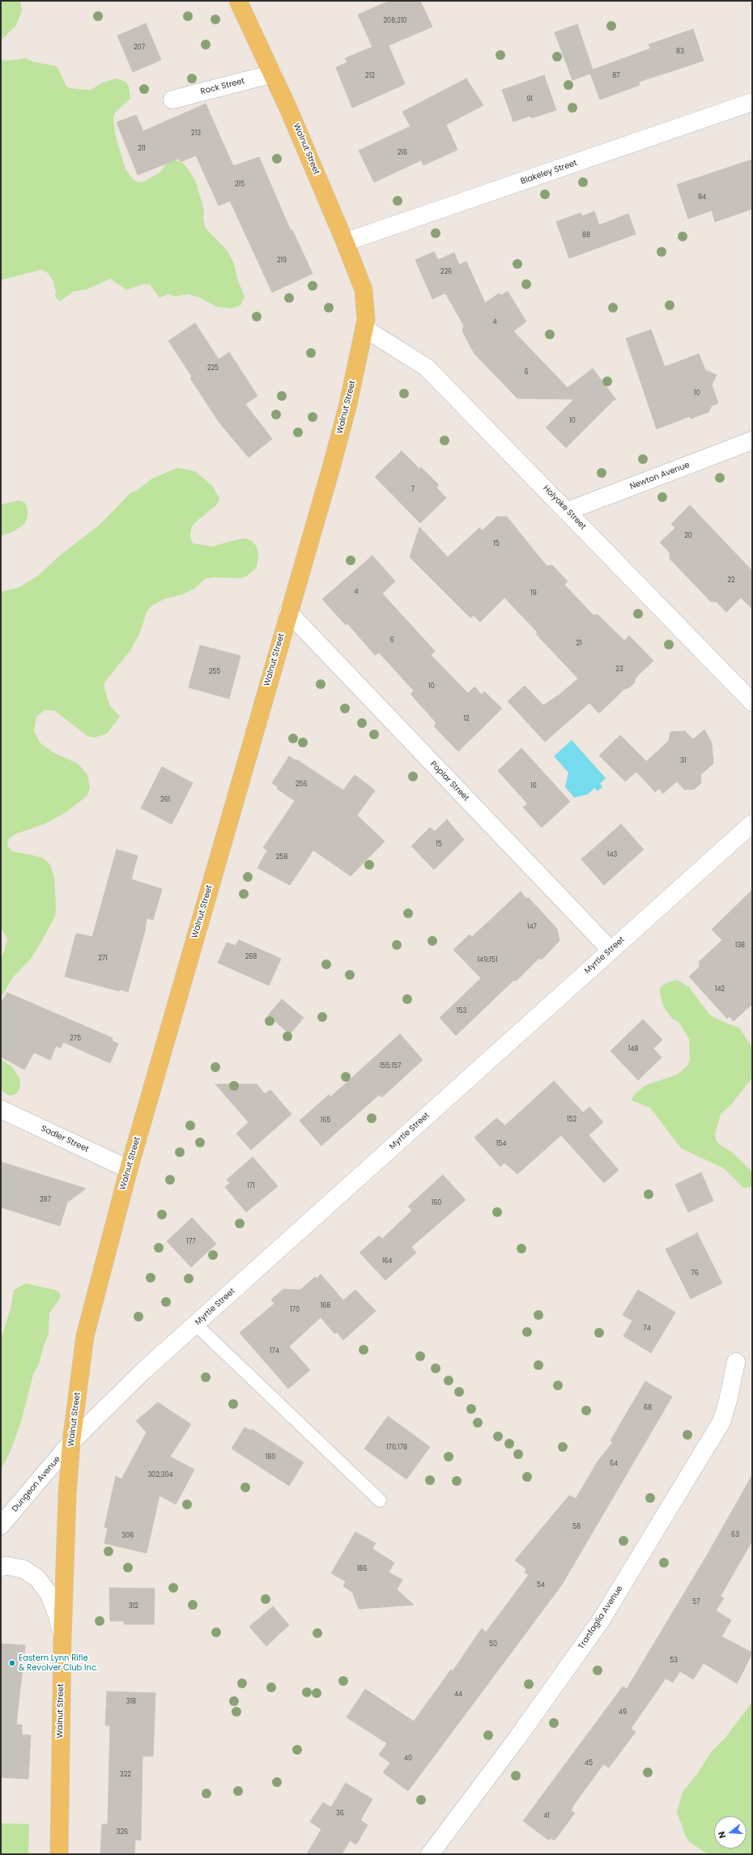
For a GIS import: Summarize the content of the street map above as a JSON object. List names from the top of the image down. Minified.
{"streets":{"main road":["Walnut Street"],"street":["Rock Street","Blakeley Street","Newton Avenue","Holyoke Street","Poplar Street","Myrtle Street","Sadler Street","Dungeon Avenue","Tranfaglia Avenue"]},"crossings":[["Rock Street","Walnut Street"],["Walnut Street","Blakeley Street"],["Walnut Street","Holyoke Street"],["Walnut Street","Poplar Street"],["Walnut Street","Myrtle Street"],["Walnut Street","Sadler Street"],["Walnut Street","Dungeon Avenue"],["Newton Avenue","Holyoke Street"],["Poplar Street","Myrtle Street"],["Myrtle Street","Dungeon Avenue"]],"places":["Eastern Lynn Rifle & Revolver Club Inc."],"house_numbers":["208;210","207","83","212","87","91","213","211","216","215","84","88","219","226","4","225","6","10","10","7","20","15","22","4","19","6","21","23","255","10","12","31","256","16","261","15","143","258","147","138","268","271","149;151","142","153","275","148","155;157","152","165","154","171","287","160","177","164","76","168","170","74","174","68","176;178","180","64","302;304","58","63","306","186","54","57","312","50","53","44","318","49","40","45","322","36","41","326"],"north":"left"}
